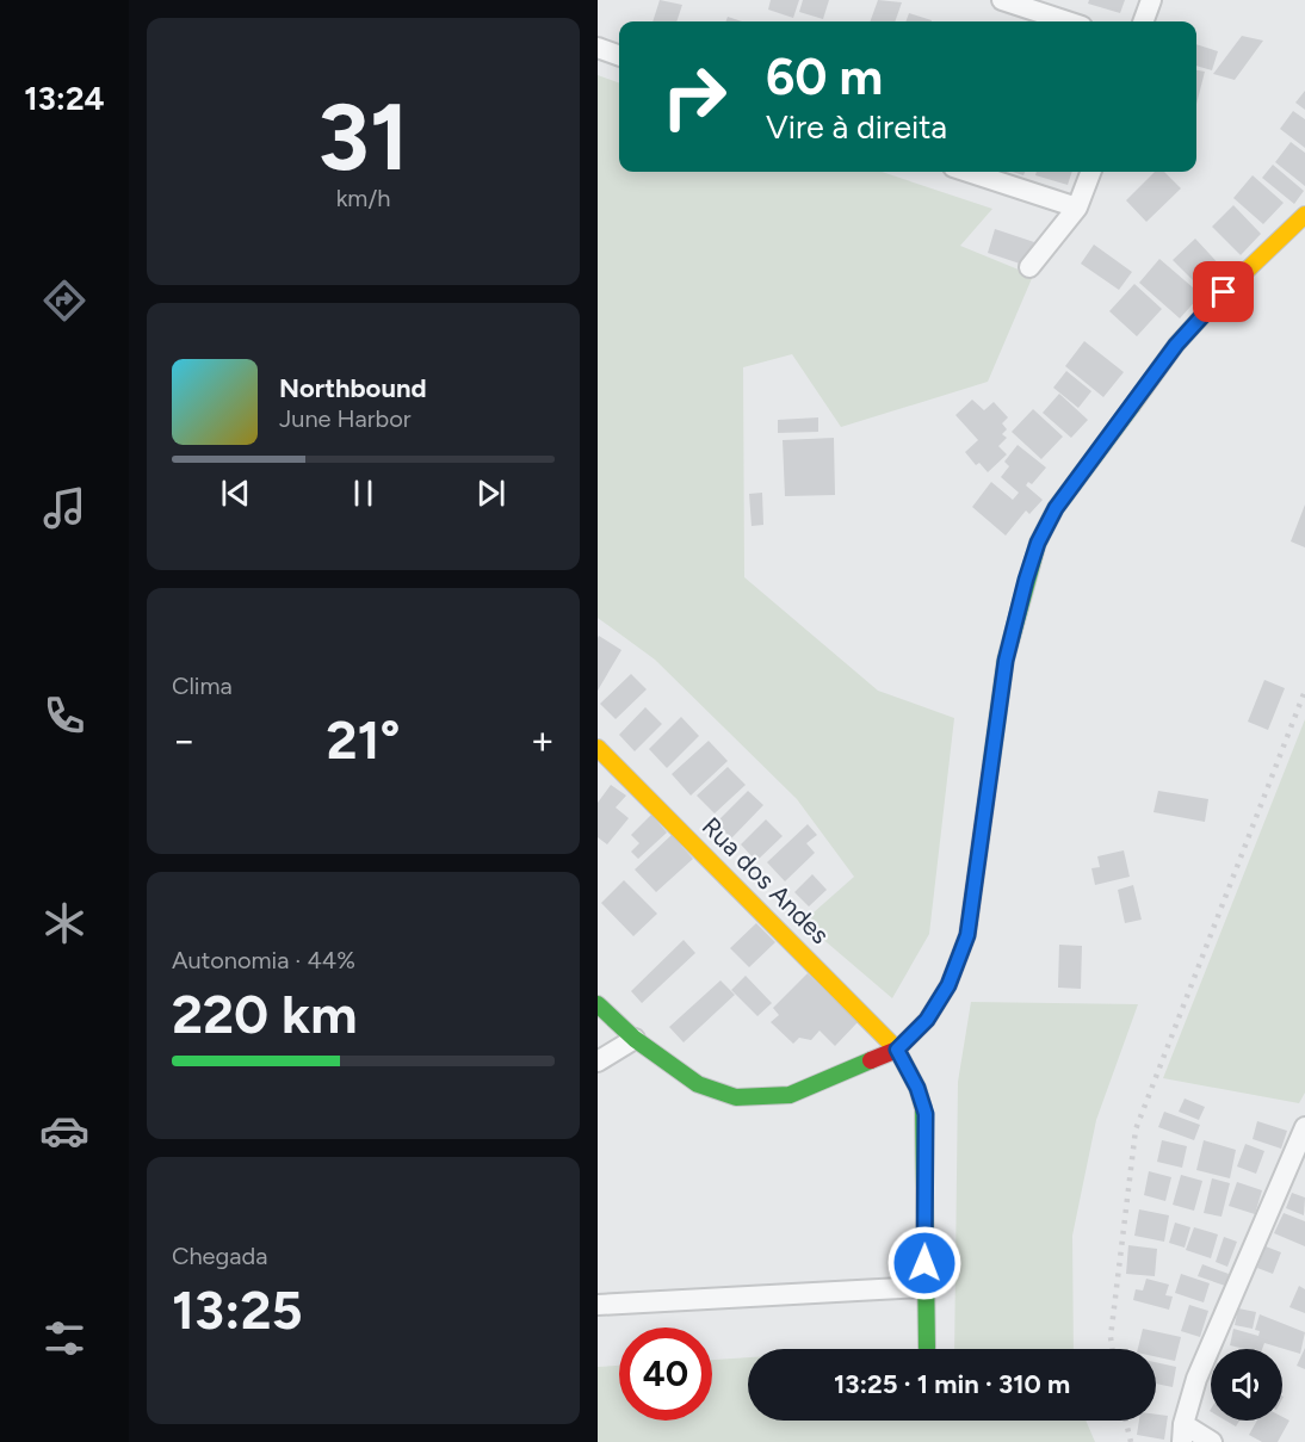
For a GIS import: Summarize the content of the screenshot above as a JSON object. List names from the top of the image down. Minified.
{"streets":{"main road":["Rua dos Andes"]},"page":{"tabs":"13:24","tile":[["31","km/h"],"Clima",["Autonomia · 44%","220 km"],["Chegada","13:25"]],"turn":["60 m","Vire à direita"],"song":["Northbound","June Harbor"],"heat":["−","21°","+"],"limit":"40","trip":"13:25 · 1 min · 310 m"}}
